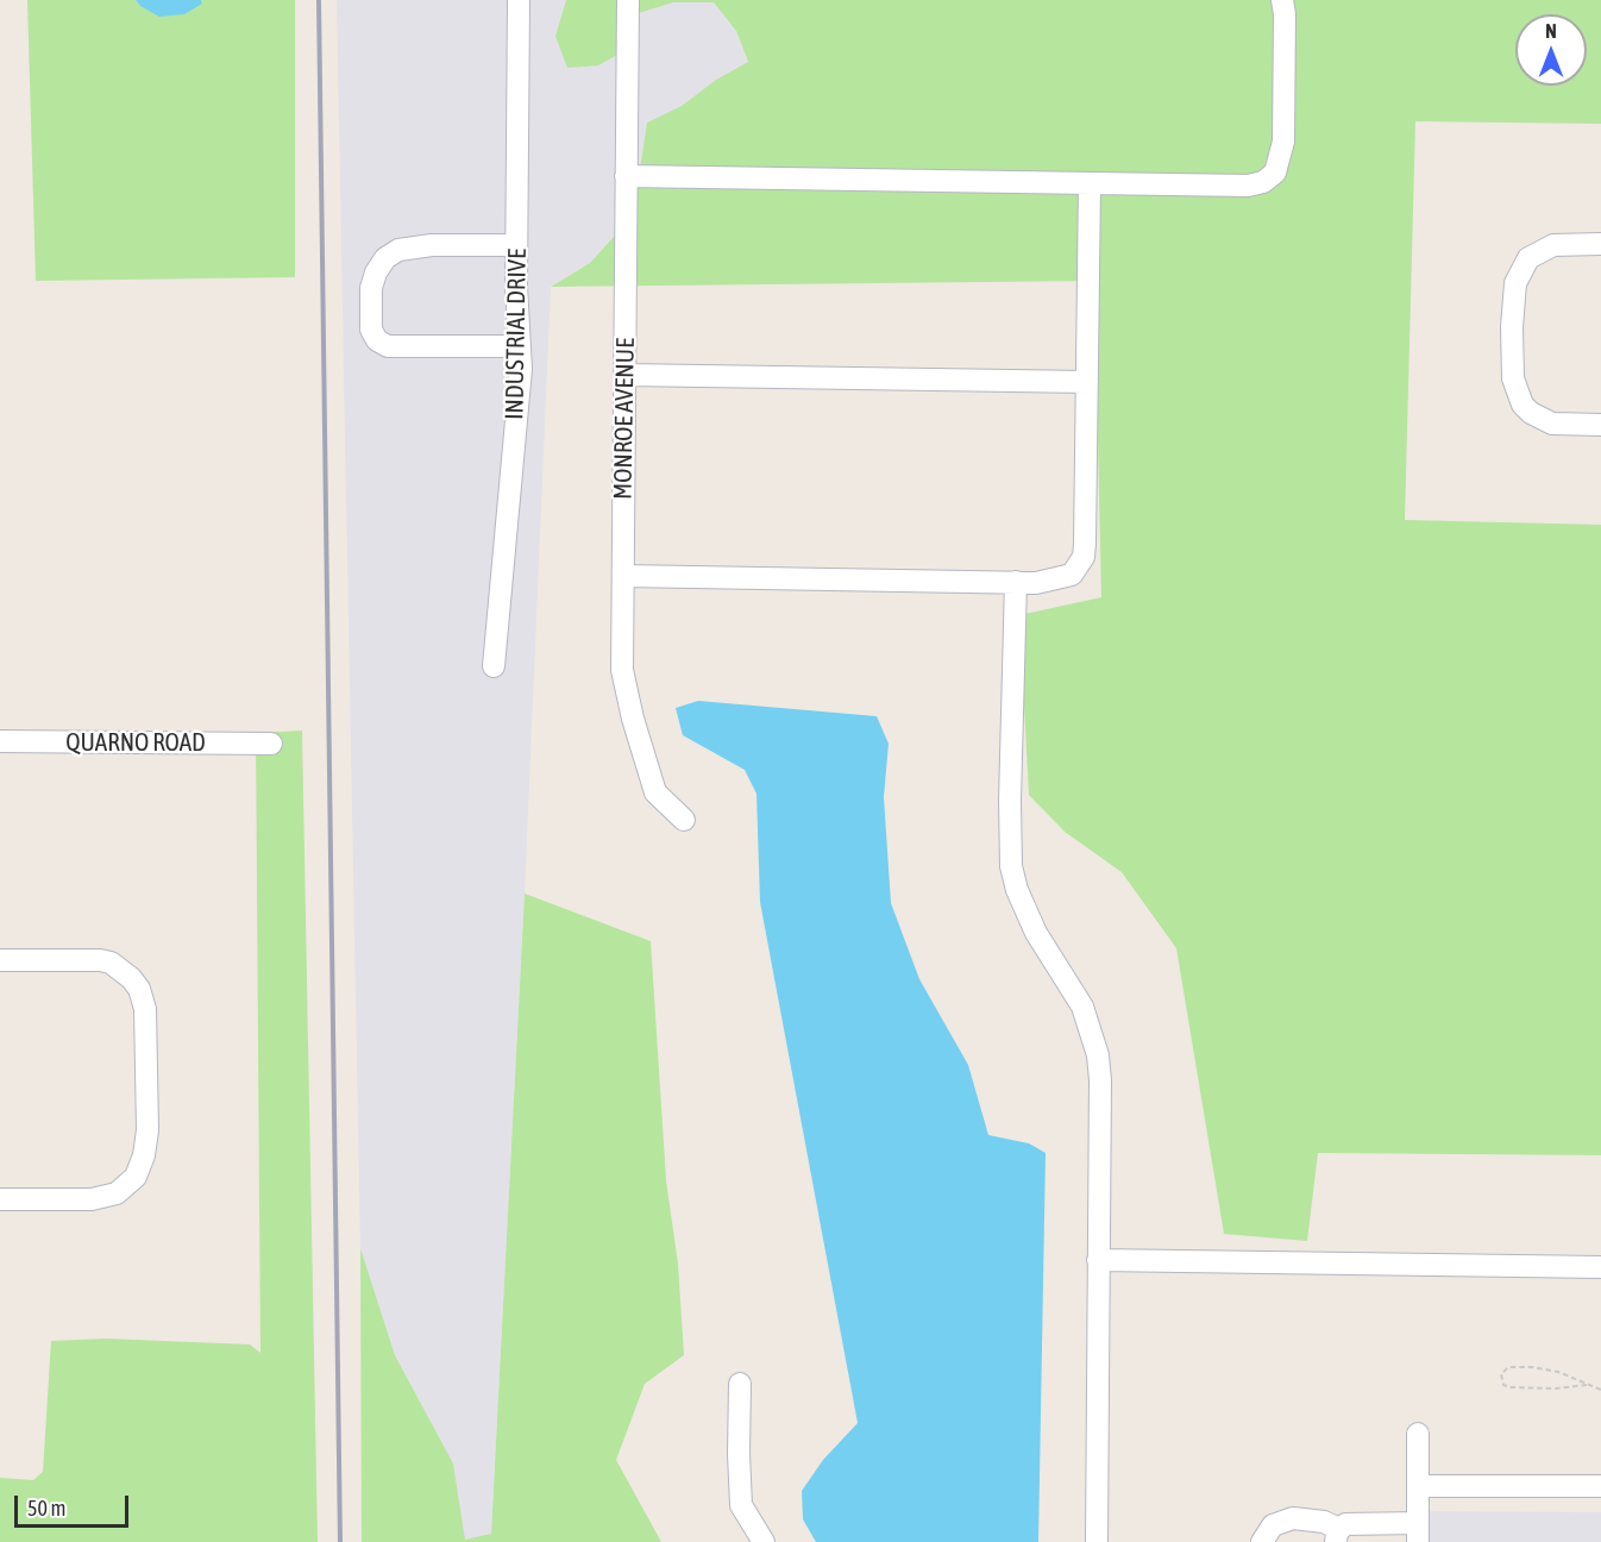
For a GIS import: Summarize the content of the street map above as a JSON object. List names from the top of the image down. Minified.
{"streets":{"street":["INDUSTRIAL DRIVE","MONROE AVENUE","QUARNO ROAD"]},"scale_bar":"50 m","north":"top"}
